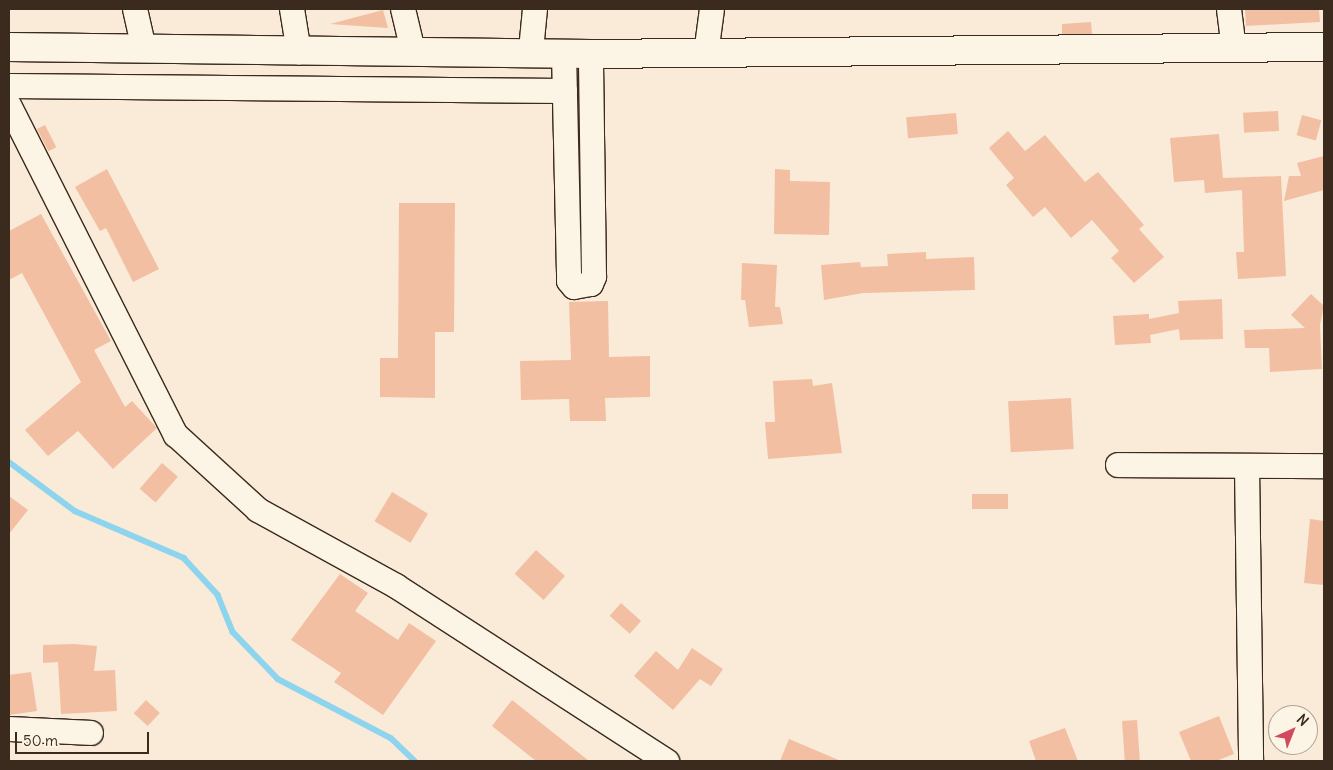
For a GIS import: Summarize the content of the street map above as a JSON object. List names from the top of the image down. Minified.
{"scale_bar":"50 m","north":"top right"}
